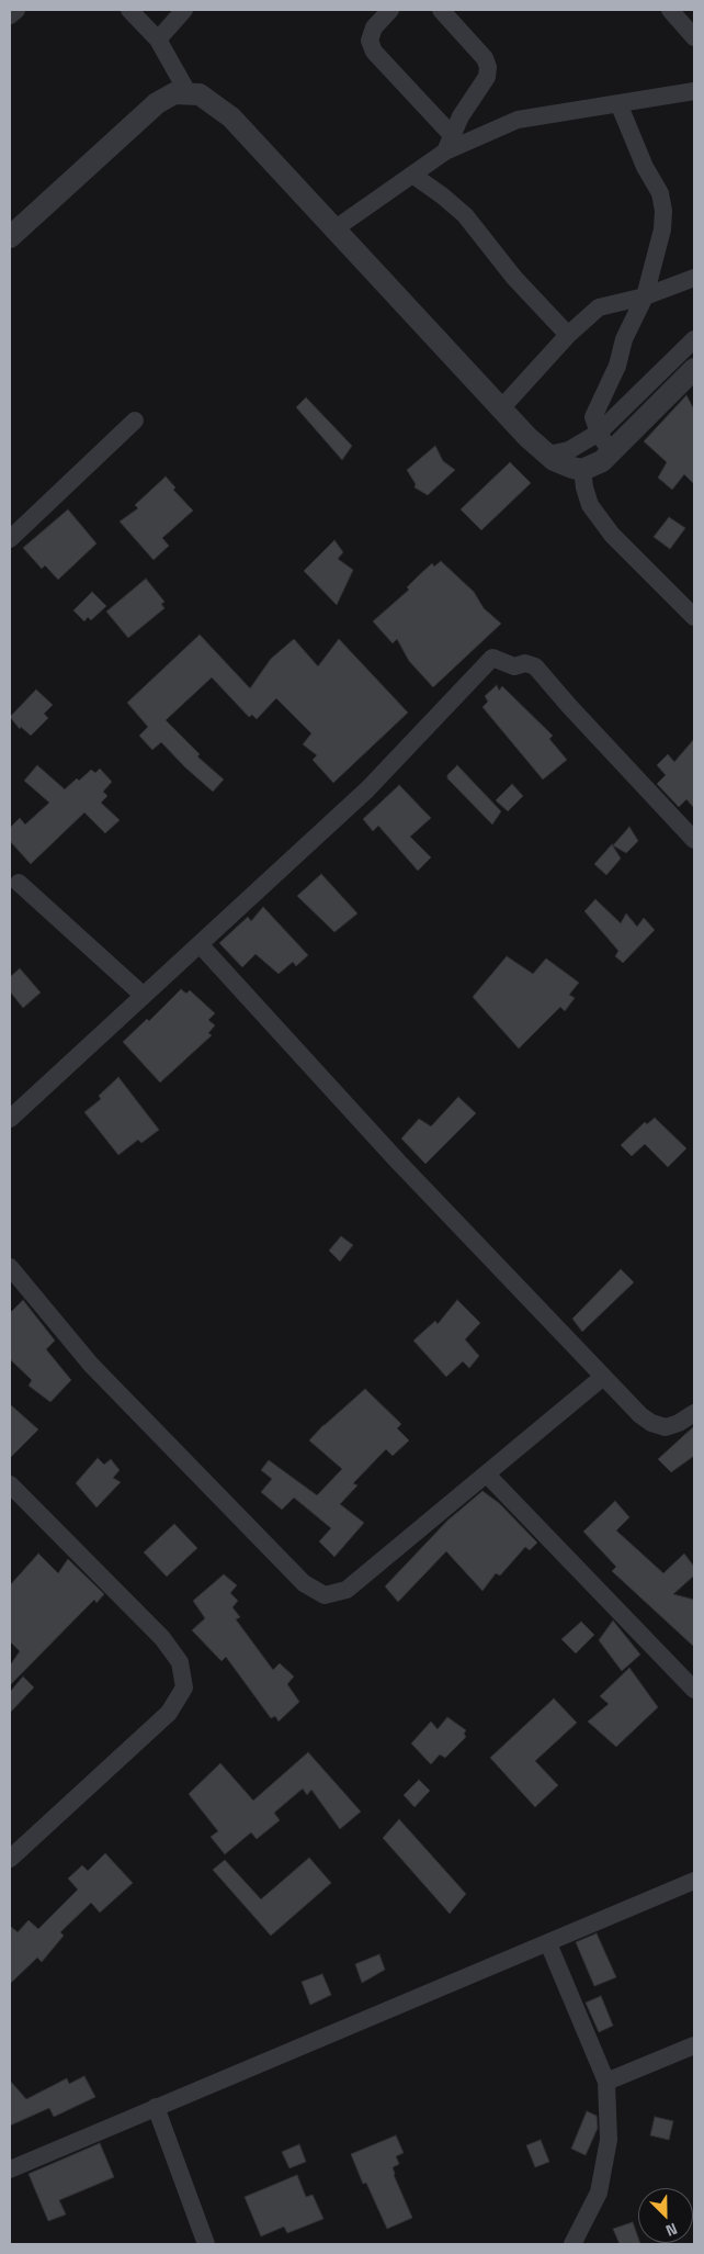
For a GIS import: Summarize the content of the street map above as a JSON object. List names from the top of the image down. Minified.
{"north":"bottom right"}
